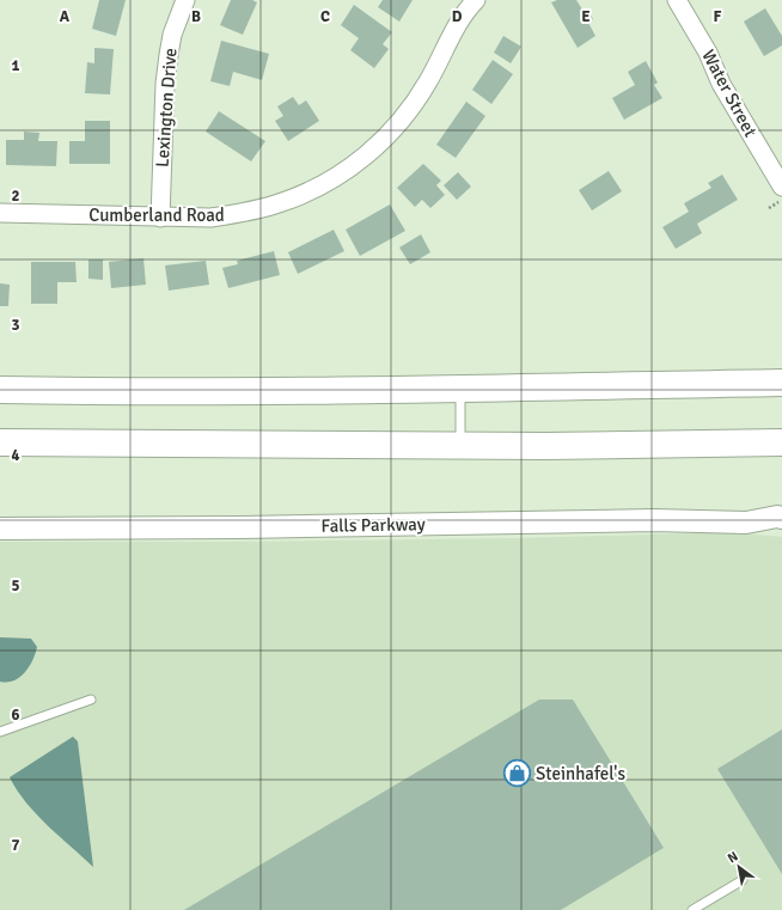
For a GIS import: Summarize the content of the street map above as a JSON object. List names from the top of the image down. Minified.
{"streets":{"street":["Water Street","Lexington Drive","Cumberland Road","Falls Parkway"]},"crossings":[["Lexington Drive","Cumberland Road"]],"places":{"shop":["Steinhafel's"]},"north":"top left","grid":{"columns":["A","B","C","D","E","F"],"rows":["1","2","3","4","5","6","7"]}}
